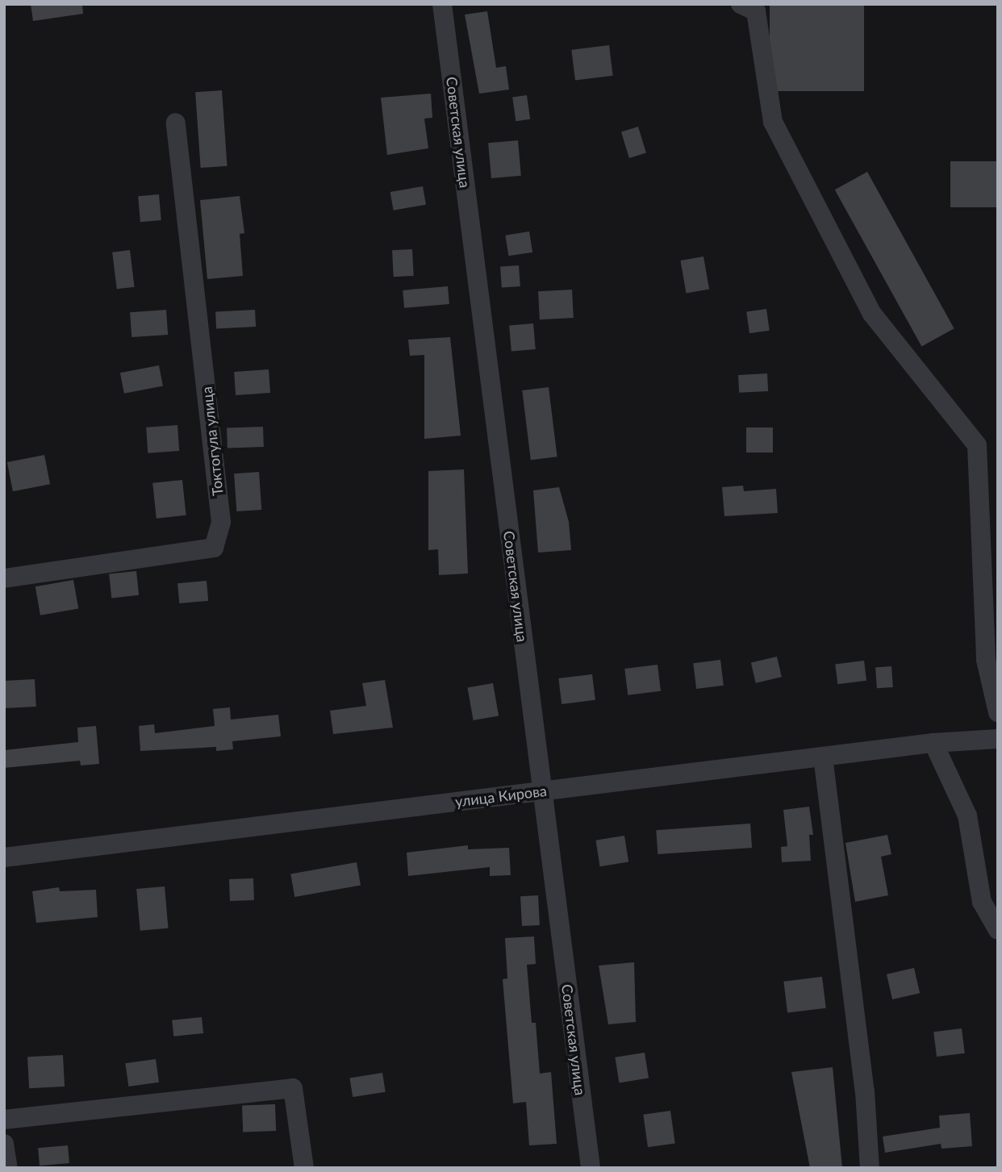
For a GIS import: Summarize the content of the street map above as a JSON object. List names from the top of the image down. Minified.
{"streets":{"street":["Советская улица","Токтогула улица","улица Кирова"]},"crossings":[["Советская улица","улица Кирова"]]}
